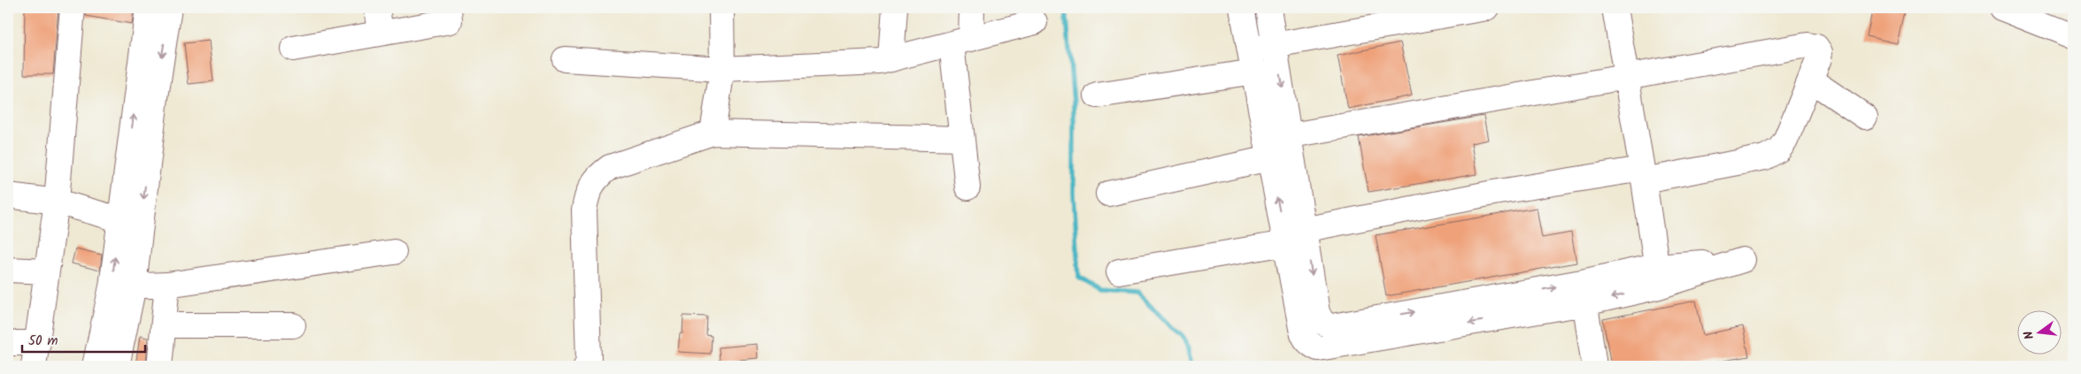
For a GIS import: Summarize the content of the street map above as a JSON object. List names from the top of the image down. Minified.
{"scale_bar":"50 m","north":"left"}
